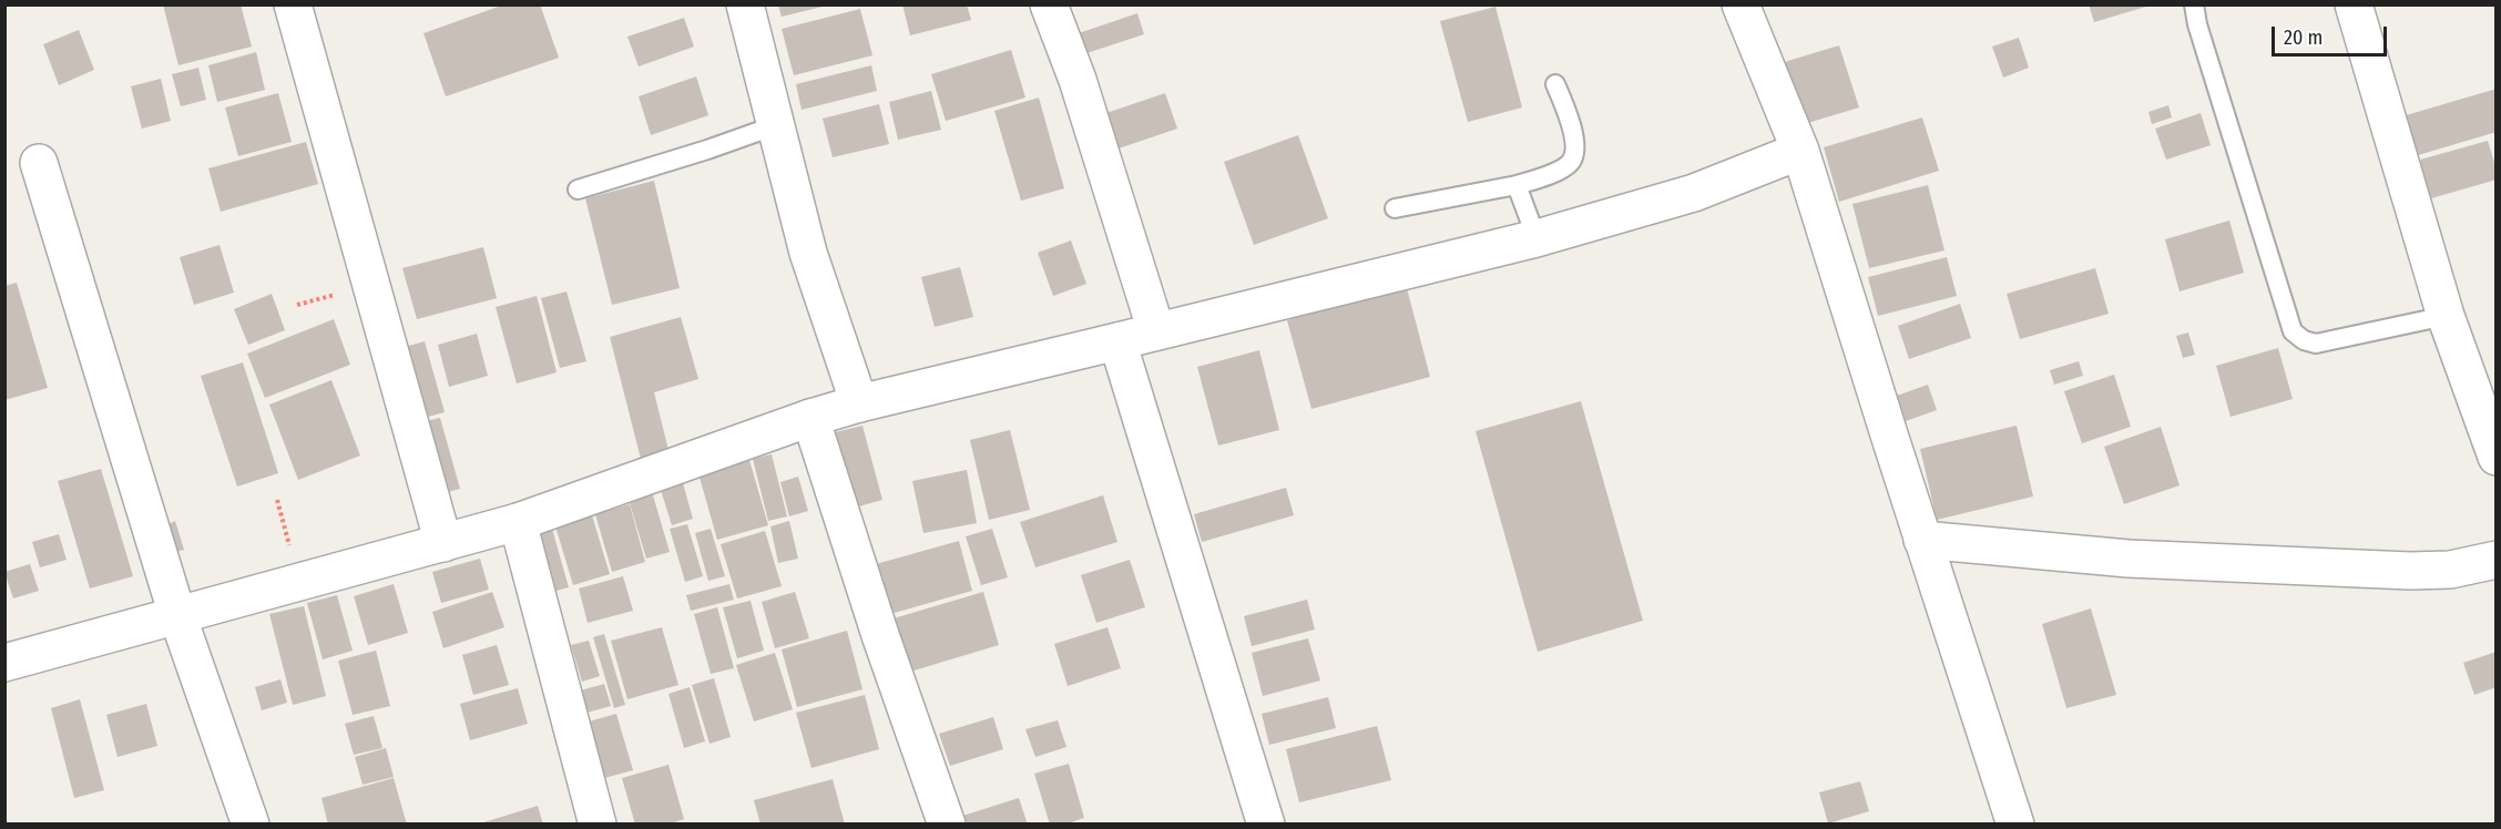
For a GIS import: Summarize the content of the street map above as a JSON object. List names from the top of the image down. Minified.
{"scale_bar":"20 m"}
